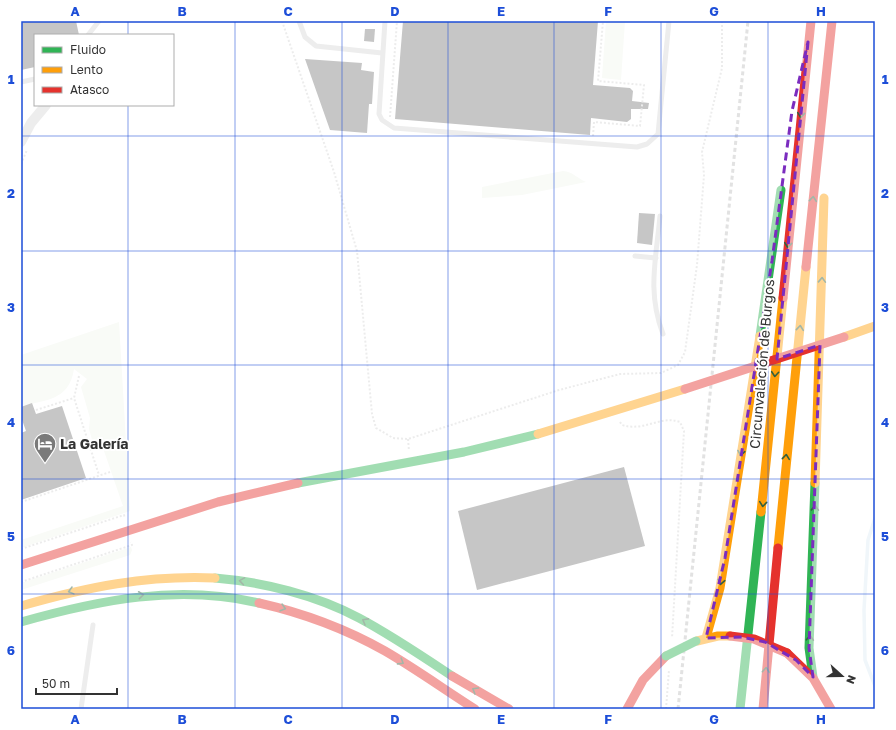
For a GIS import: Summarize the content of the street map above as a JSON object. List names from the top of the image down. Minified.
{"streets":{"main road":["Circunvalación de Burgos"]},"places":{"hotel":["La Galería"]},"legend":["Fluido","Lento","Atasco"],"scale_bar":"50 m","north":"right","grid":{"columns":["A","B","C","D","E","F","G","H"],"rows":["1","2","3","4","5","6"]}}
